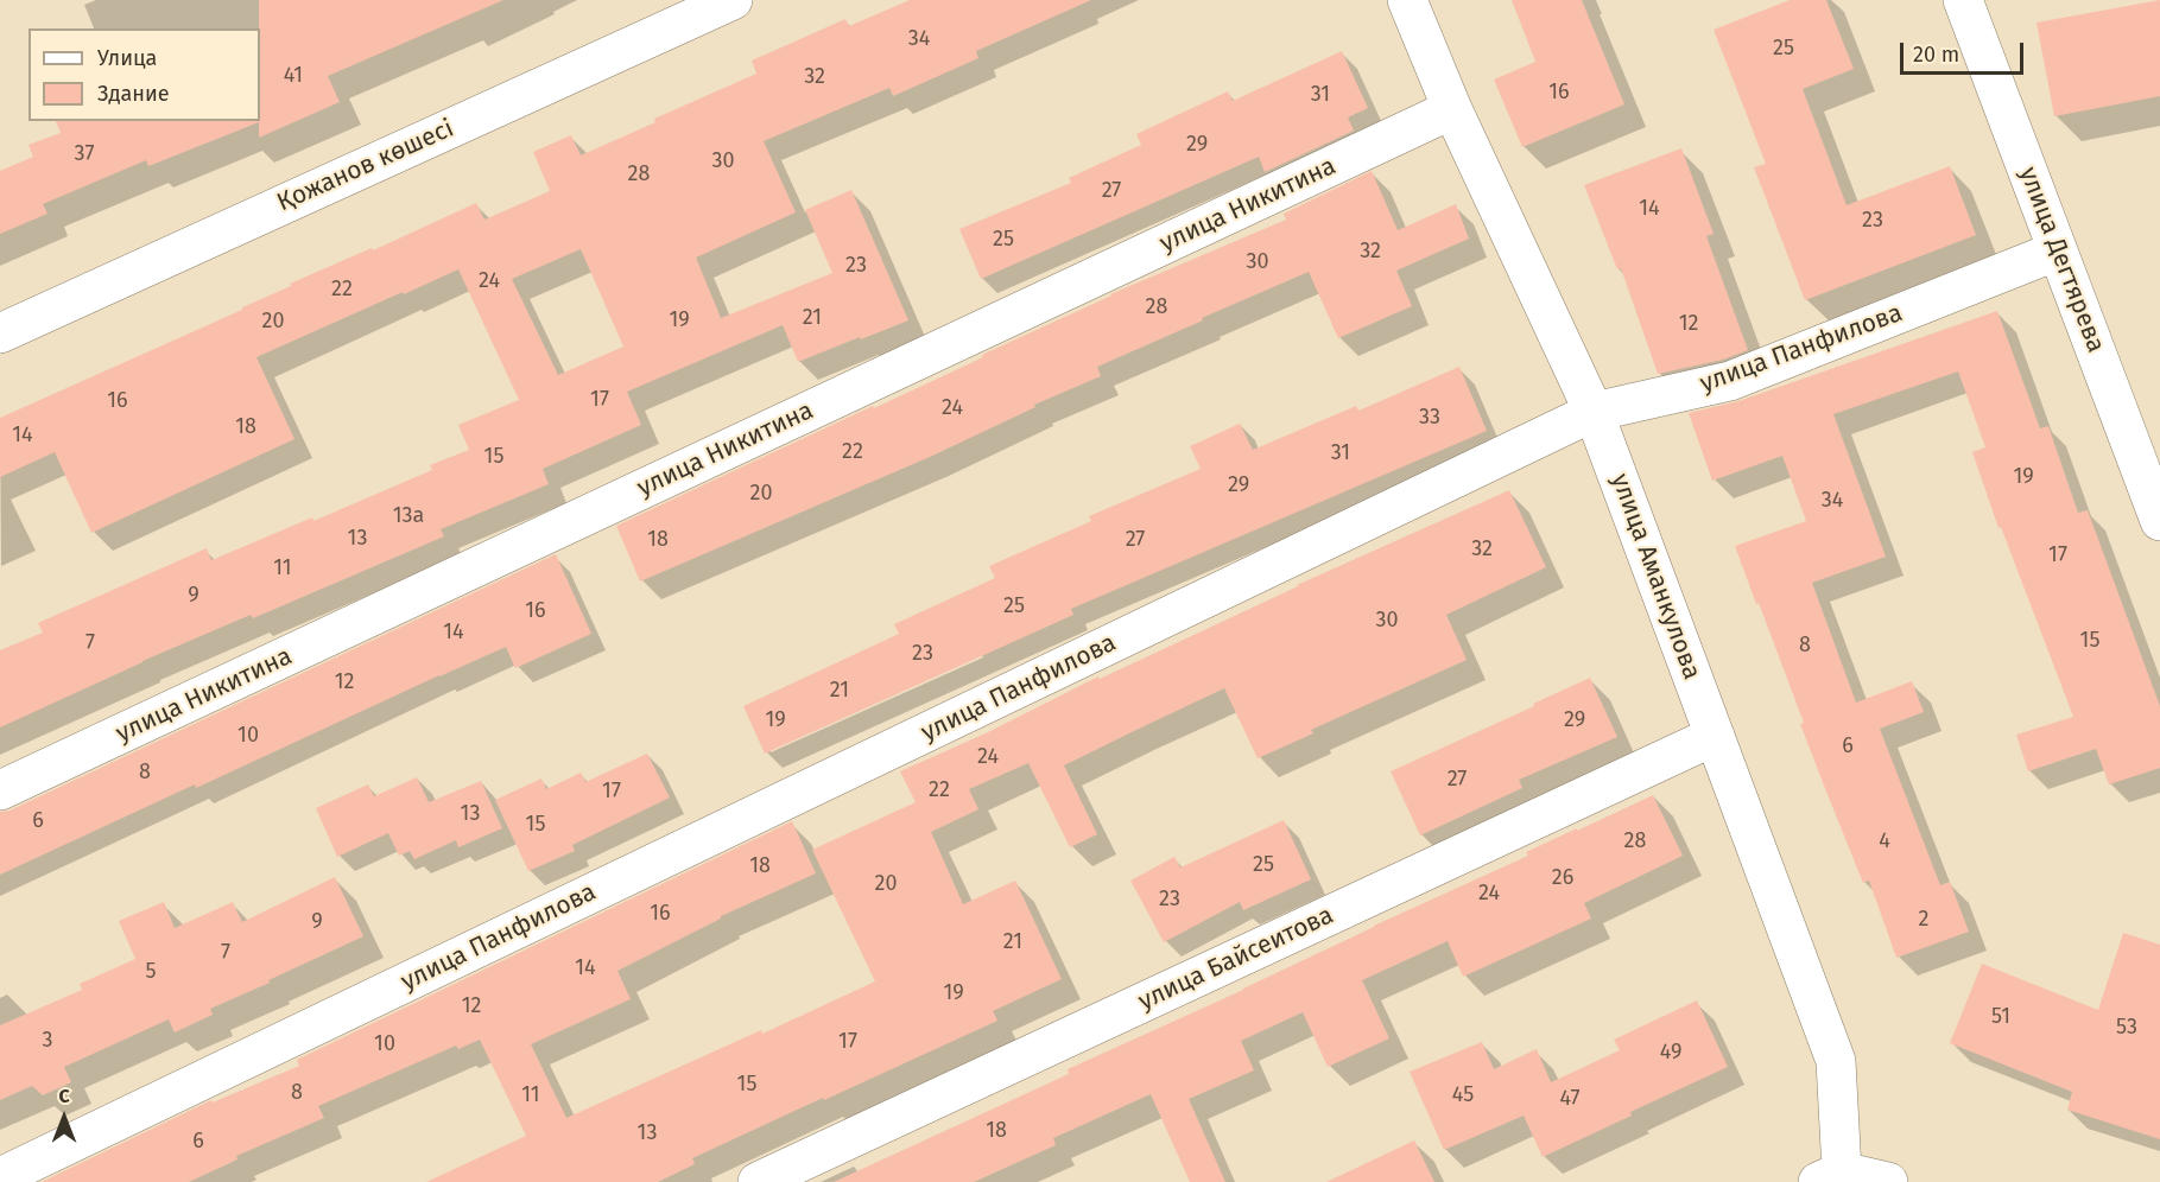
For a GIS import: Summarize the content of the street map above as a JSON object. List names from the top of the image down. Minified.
{"streets":{"street":["Қожанов көшесі","улица Никитина","улица Дегтярева","улица Панфилова","улица Аманкулова","улица Байсеитова"]},"crossings":[["улица Никитина","улица Аманкулова"],["улица Дегтярева","улица Панфилова"],["улица Панфилова","улица Аманкулова"],["улица Аманкулова","улица Байсеитова"]],"house_numbers":["34","25","41","32","16","31","29","37","30","28","27","14","23","25","32","30","23","24","22","28","21","19","20","12","17","16","24","33","18","14","22","31","15","19","29","20","34","13а","13","18","27","32","17","11","9","25","16","30","14","15","7","8","23","12","21","19","29","10","6","24","8","27","22","17","13","6","15","28","4","25","18","26","20","24","23","16","2","9","21","7","14","5","19","12","51","53","3","17","10","49","15","8","11","45","47","18","13","6"],"legend":["Улица","Здание"],"scale_bar":"20 m","north":"top"}
